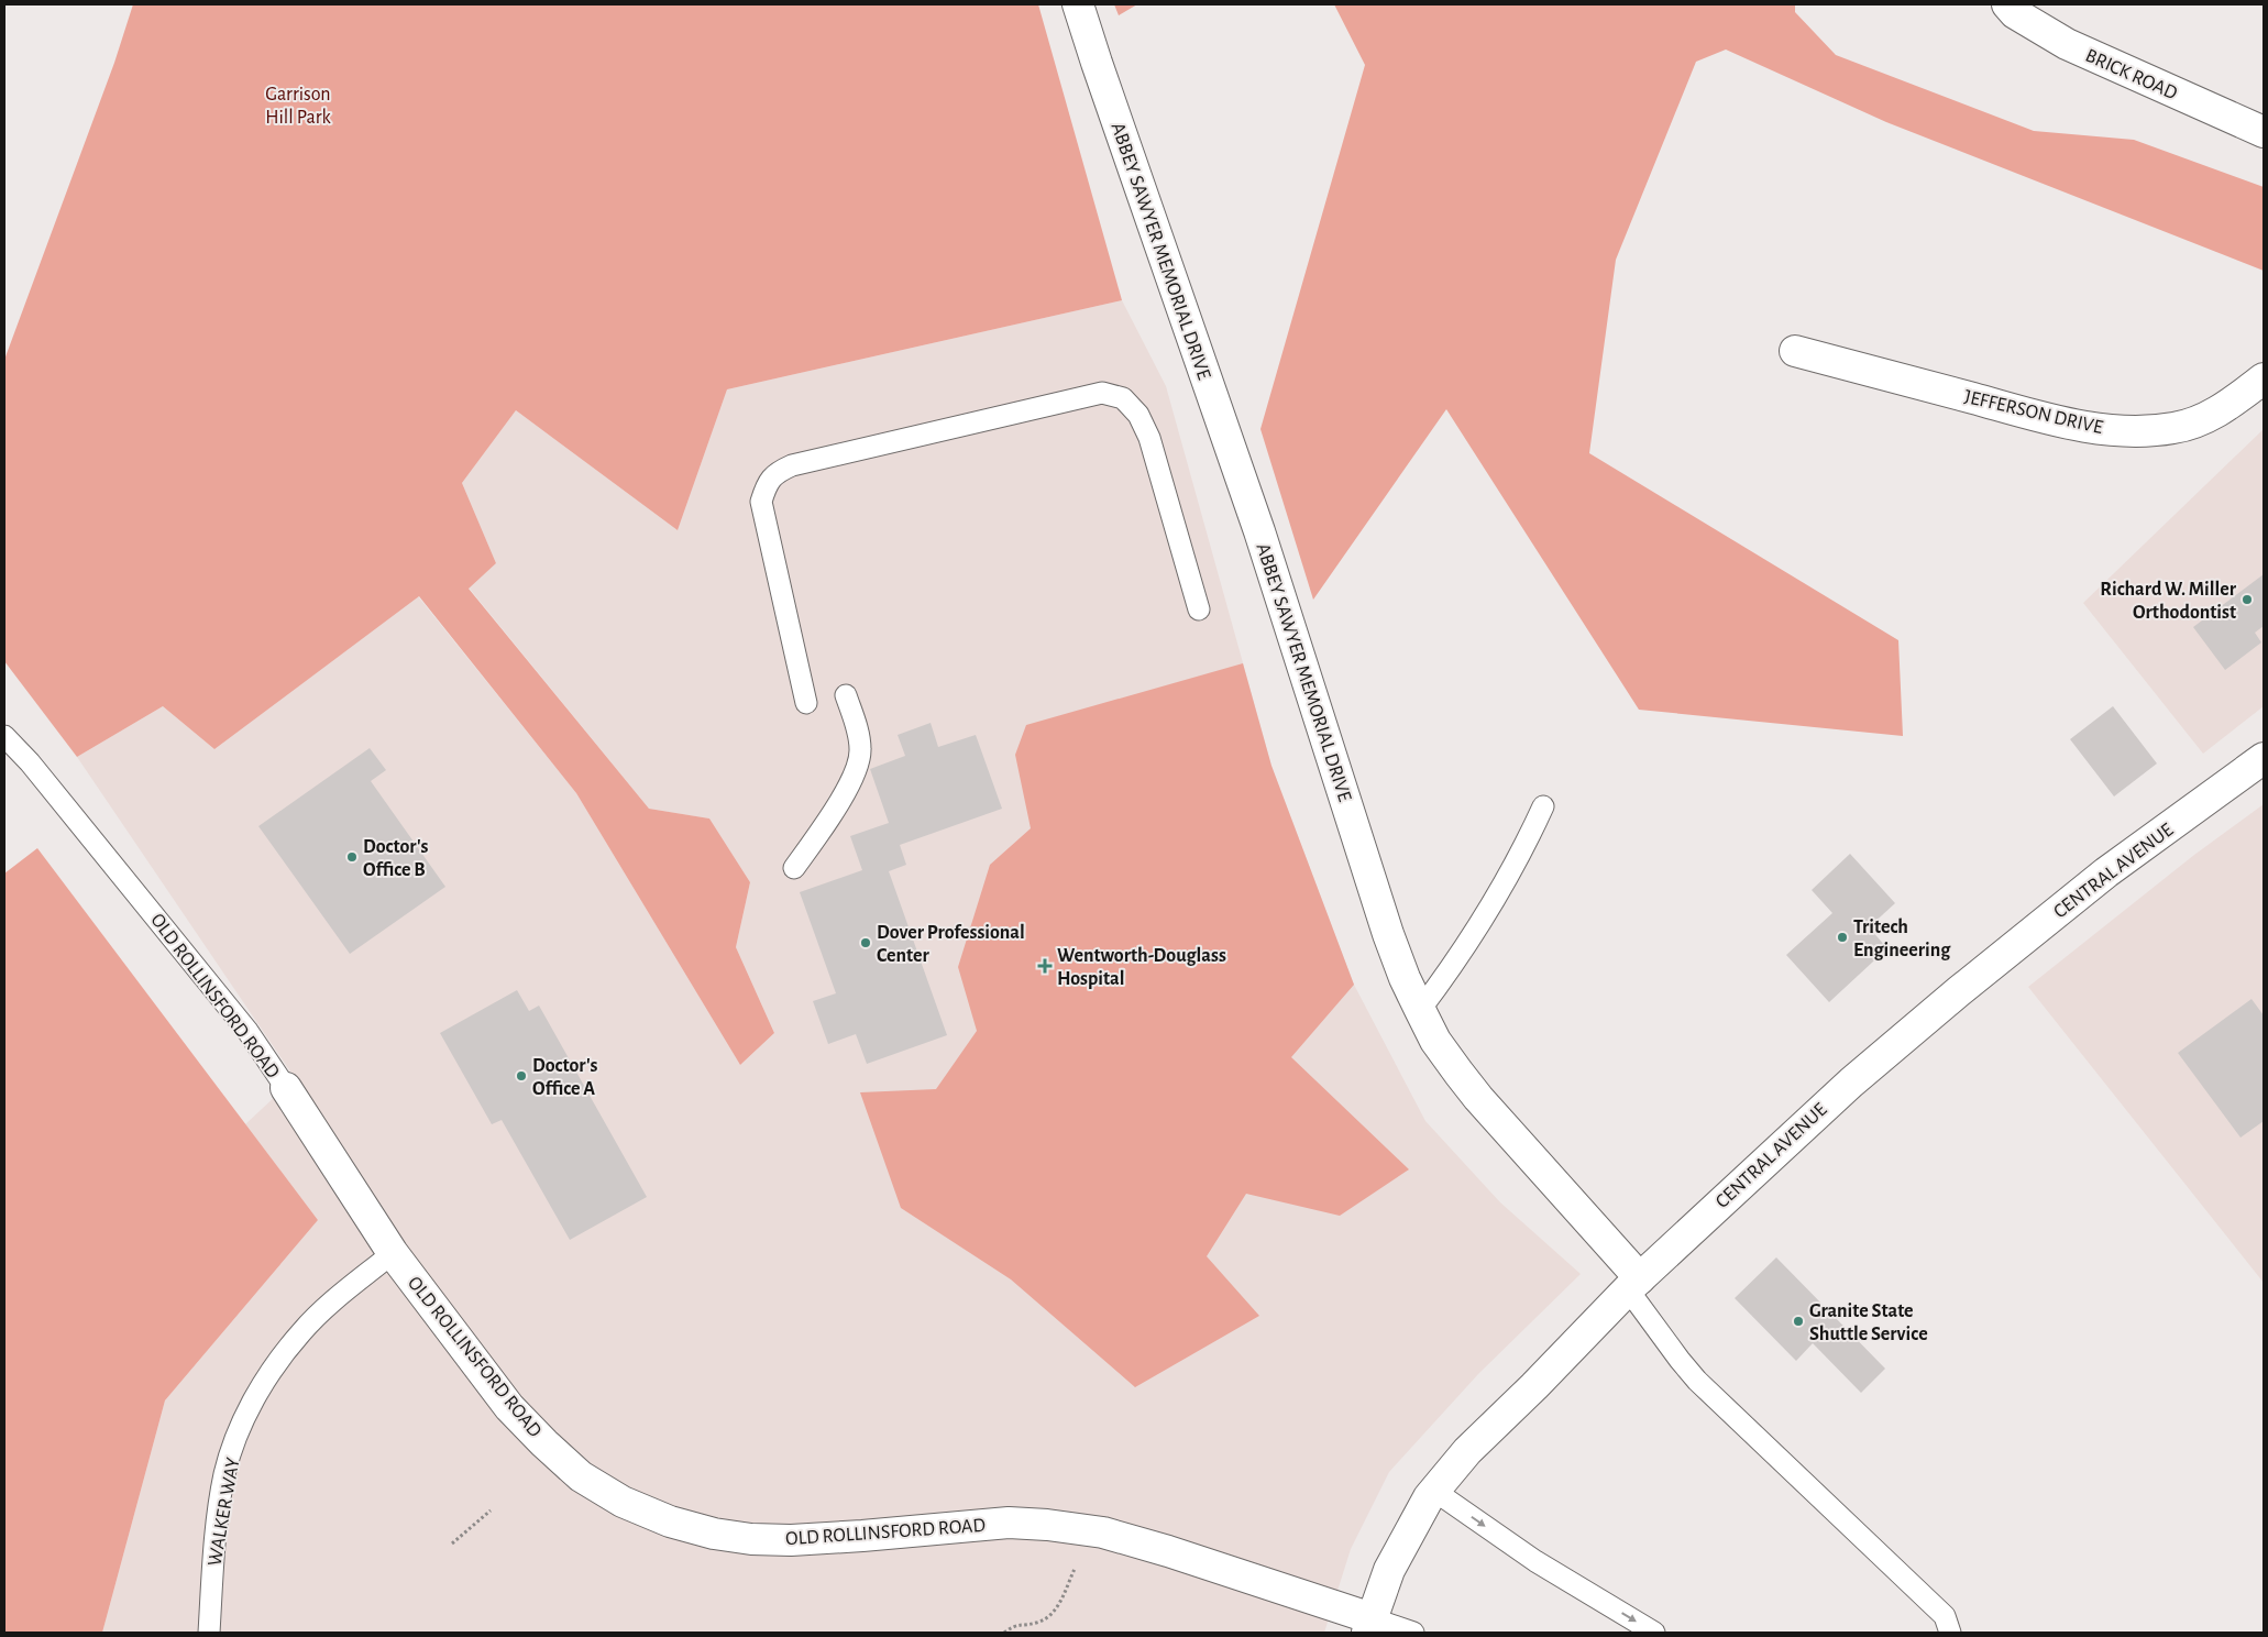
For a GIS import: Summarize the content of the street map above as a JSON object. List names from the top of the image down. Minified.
{"streets":{"street":["BRICK ROAD","ABBEY SAWYER MEMORIAL DRIVE","JEFFERSON DRIVE","CENTRAL AVENUE","OLD ROLLINSFORD ROAD"],"lane":["WALKER WAY"]},"crossings":[["ABBEY SAWYER MEMORIAL DRIVE","CENTRAL AVENUE"],["CENTRAL AVENUE","OLD ROLLINSFORD ROAD"],["OLD ROLLINSFORD ROAD","WALKER WAY"]],"parks":["Garrison Hill Park"],"places":{"other":["Richard W. Miller Orthodontist","Doctor's Office B","Tritech Engineering","Dover Professional Center","Doctor's Office A","Granite State Shuttle Service"],"health":["Wentworth-Douglass Hospital"]}}
